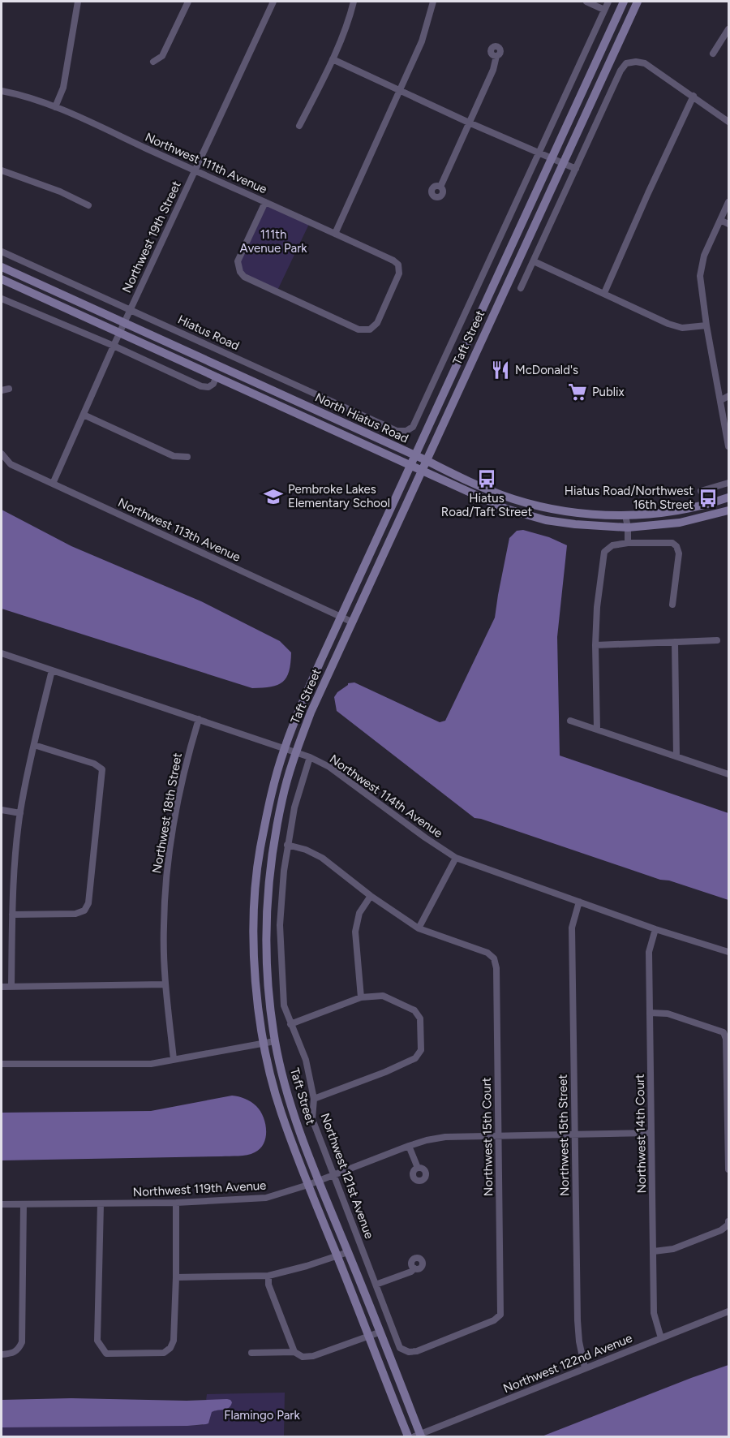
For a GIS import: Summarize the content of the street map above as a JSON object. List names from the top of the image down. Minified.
{"streets":{"street":["Northwest 111th Avenue","Northwest 19th Street","Hiatus Road","Taft Street","North Hiatus Road","Northwest 113th Avenue","Northwest 114th Avenue","Northwest 18th Street","Northwest 14th Court","Northwest 15th Street","Northwest 15th Court","Northwest 121st Avenue","Northwest 119th Avenue","Northwest 122nd Avenue"]},"crossings":[["Northwest 111th Avenue","Northwest 19th Street"],["Northwest 19th Street","Hiatus Road"],["Northwest 19th Street","North Hiatus Road"],["Northwest 19th Street","Northwest 113th Avenue"],["Hiatus Road","Taft Street"],["Taft Street","North Hiatus Road"],["Taft Street","Northwest 113th Avenue"],["Taft Street","Northwest 114th Avenue"],["Taft Street","Northwest 119th Avenue"],["Taft Street","Northwest 122nd Avenue"],["Northwest 114th Avenue","Northwest 18th Street"],["Northwest 114th Avenue","Northwest 14th Court"],["Northwest 114th Avenue","Northwest 15th Street"],["Northwest 114th Avenue","Northwest 121st Avenue"],["Northwest 14th Court","Northwest 119th Avenue"],["Northwest 14th Court","Northwest 122nd Avenue"],["Northwest 15th Street","Northwest 119th Avenue"],["Northwest 15th Street","Northwest 122nd Avenue"],["Northwest 15th Court","Northwest 121st Avenue"],["Northwest 15th Court","Northwest 119th Avenue"],["Northwest 121st Avenue","Northwest 119th Avenue"]],"parks":["111th Avenue Park","Flamingo Park"],"places":{"restaurant":["McDonald's"],"supermarket":["Publix"],"bus stop":["Hiatus Road/Taft Street","Hiatus Road/Northwest 16th Street"],"school or university":["Pembroke Lakes Elementary School"]}}
